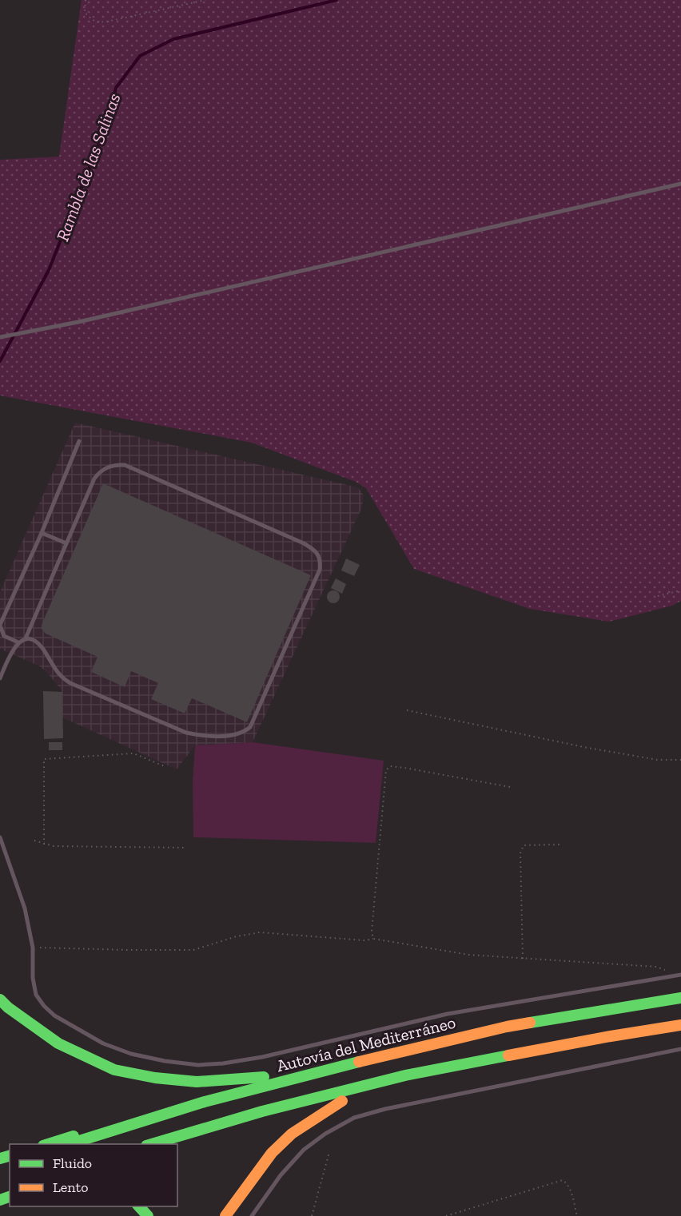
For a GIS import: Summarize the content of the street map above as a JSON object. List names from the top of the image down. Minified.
{"streets":{"highway":["Autovía del Mediterráneo"]},"water":["Rambla de las Salinas"],"legend":["Fluido","Lento"]}
